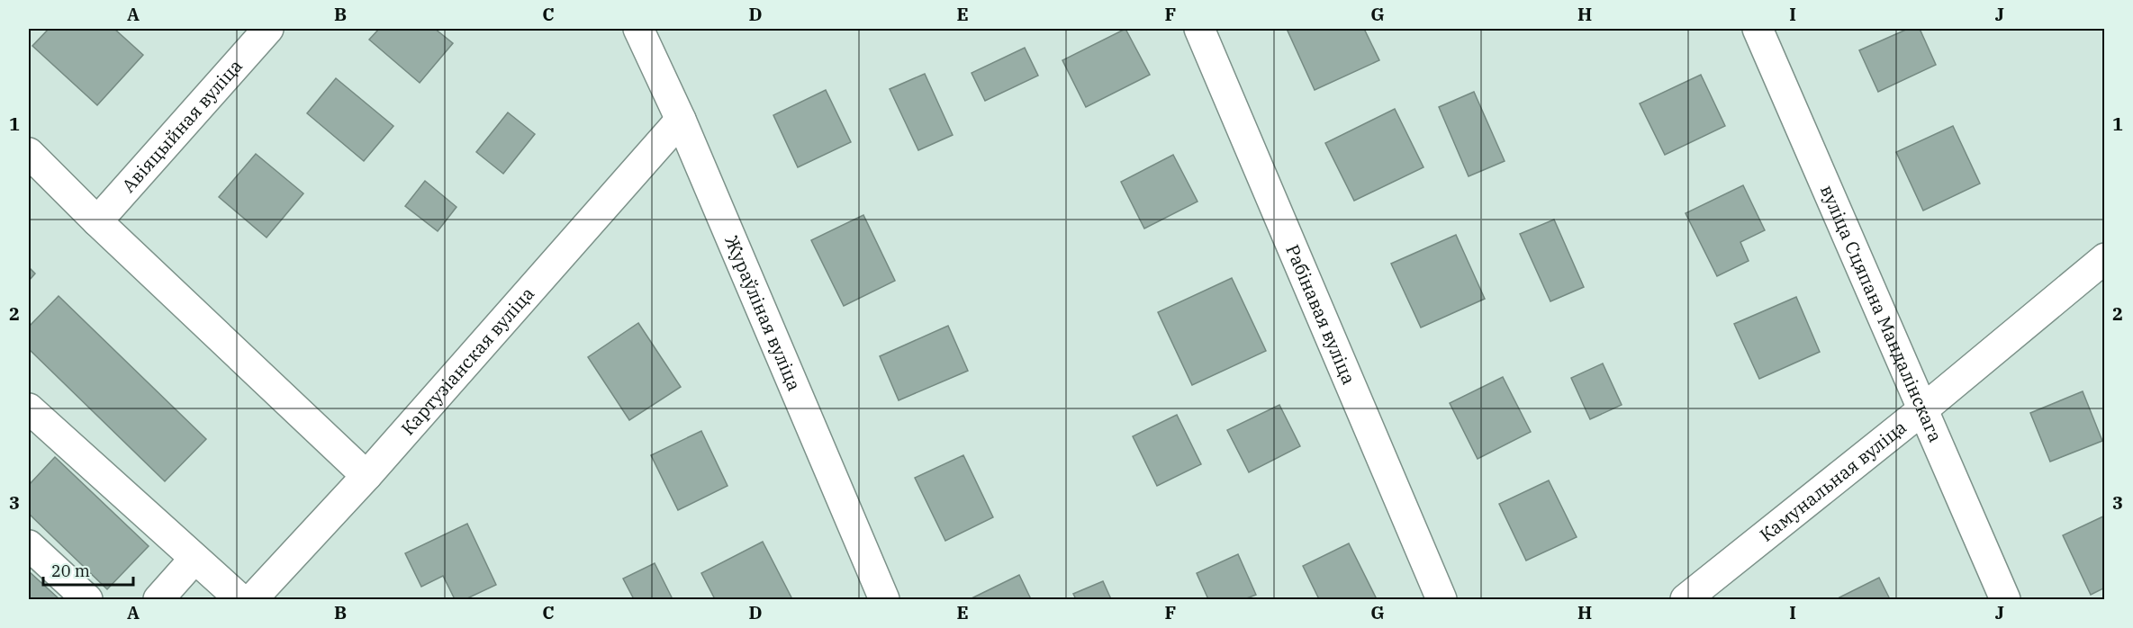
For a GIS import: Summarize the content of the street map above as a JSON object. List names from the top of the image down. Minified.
{"streets":{"street":["Авіяцыйная вуліца","Жураўліная вуліца","Рабінавая вуліца","вуліца Сцяпана Мандалінскага","Картузіанская вуліца","Камунальная вуліца"]},"crossings":[["Жураўліная вуліца","Картузіанская вуліца"],["вуліца Сцяпана Мандалінскага","Камунальная вуліца"]],"scale_bar":"20 m","grid":{"columns":["A","B","C","D","E","F","G","H","I","J"],"rows":["1","2","3"]}}
